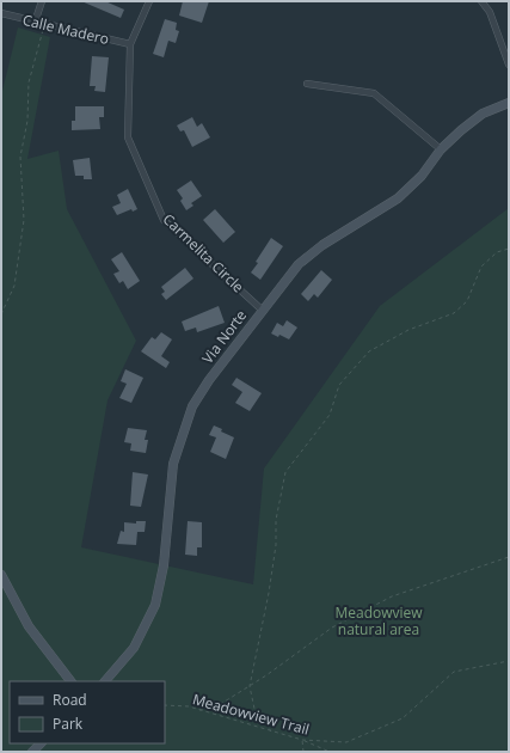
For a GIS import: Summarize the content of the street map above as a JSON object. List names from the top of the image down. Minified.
{"streets":{"street":["Calle Madero","Carmelita Circle","Via Norte"],"path":["Meadowview Trail"]},"crossings":[["Calle Madero","Carmelita Circle"],["Carmelita Circle","Via Norte"]],"parks":["Meadowview natural area"],"legend":["Road","Park"]}
